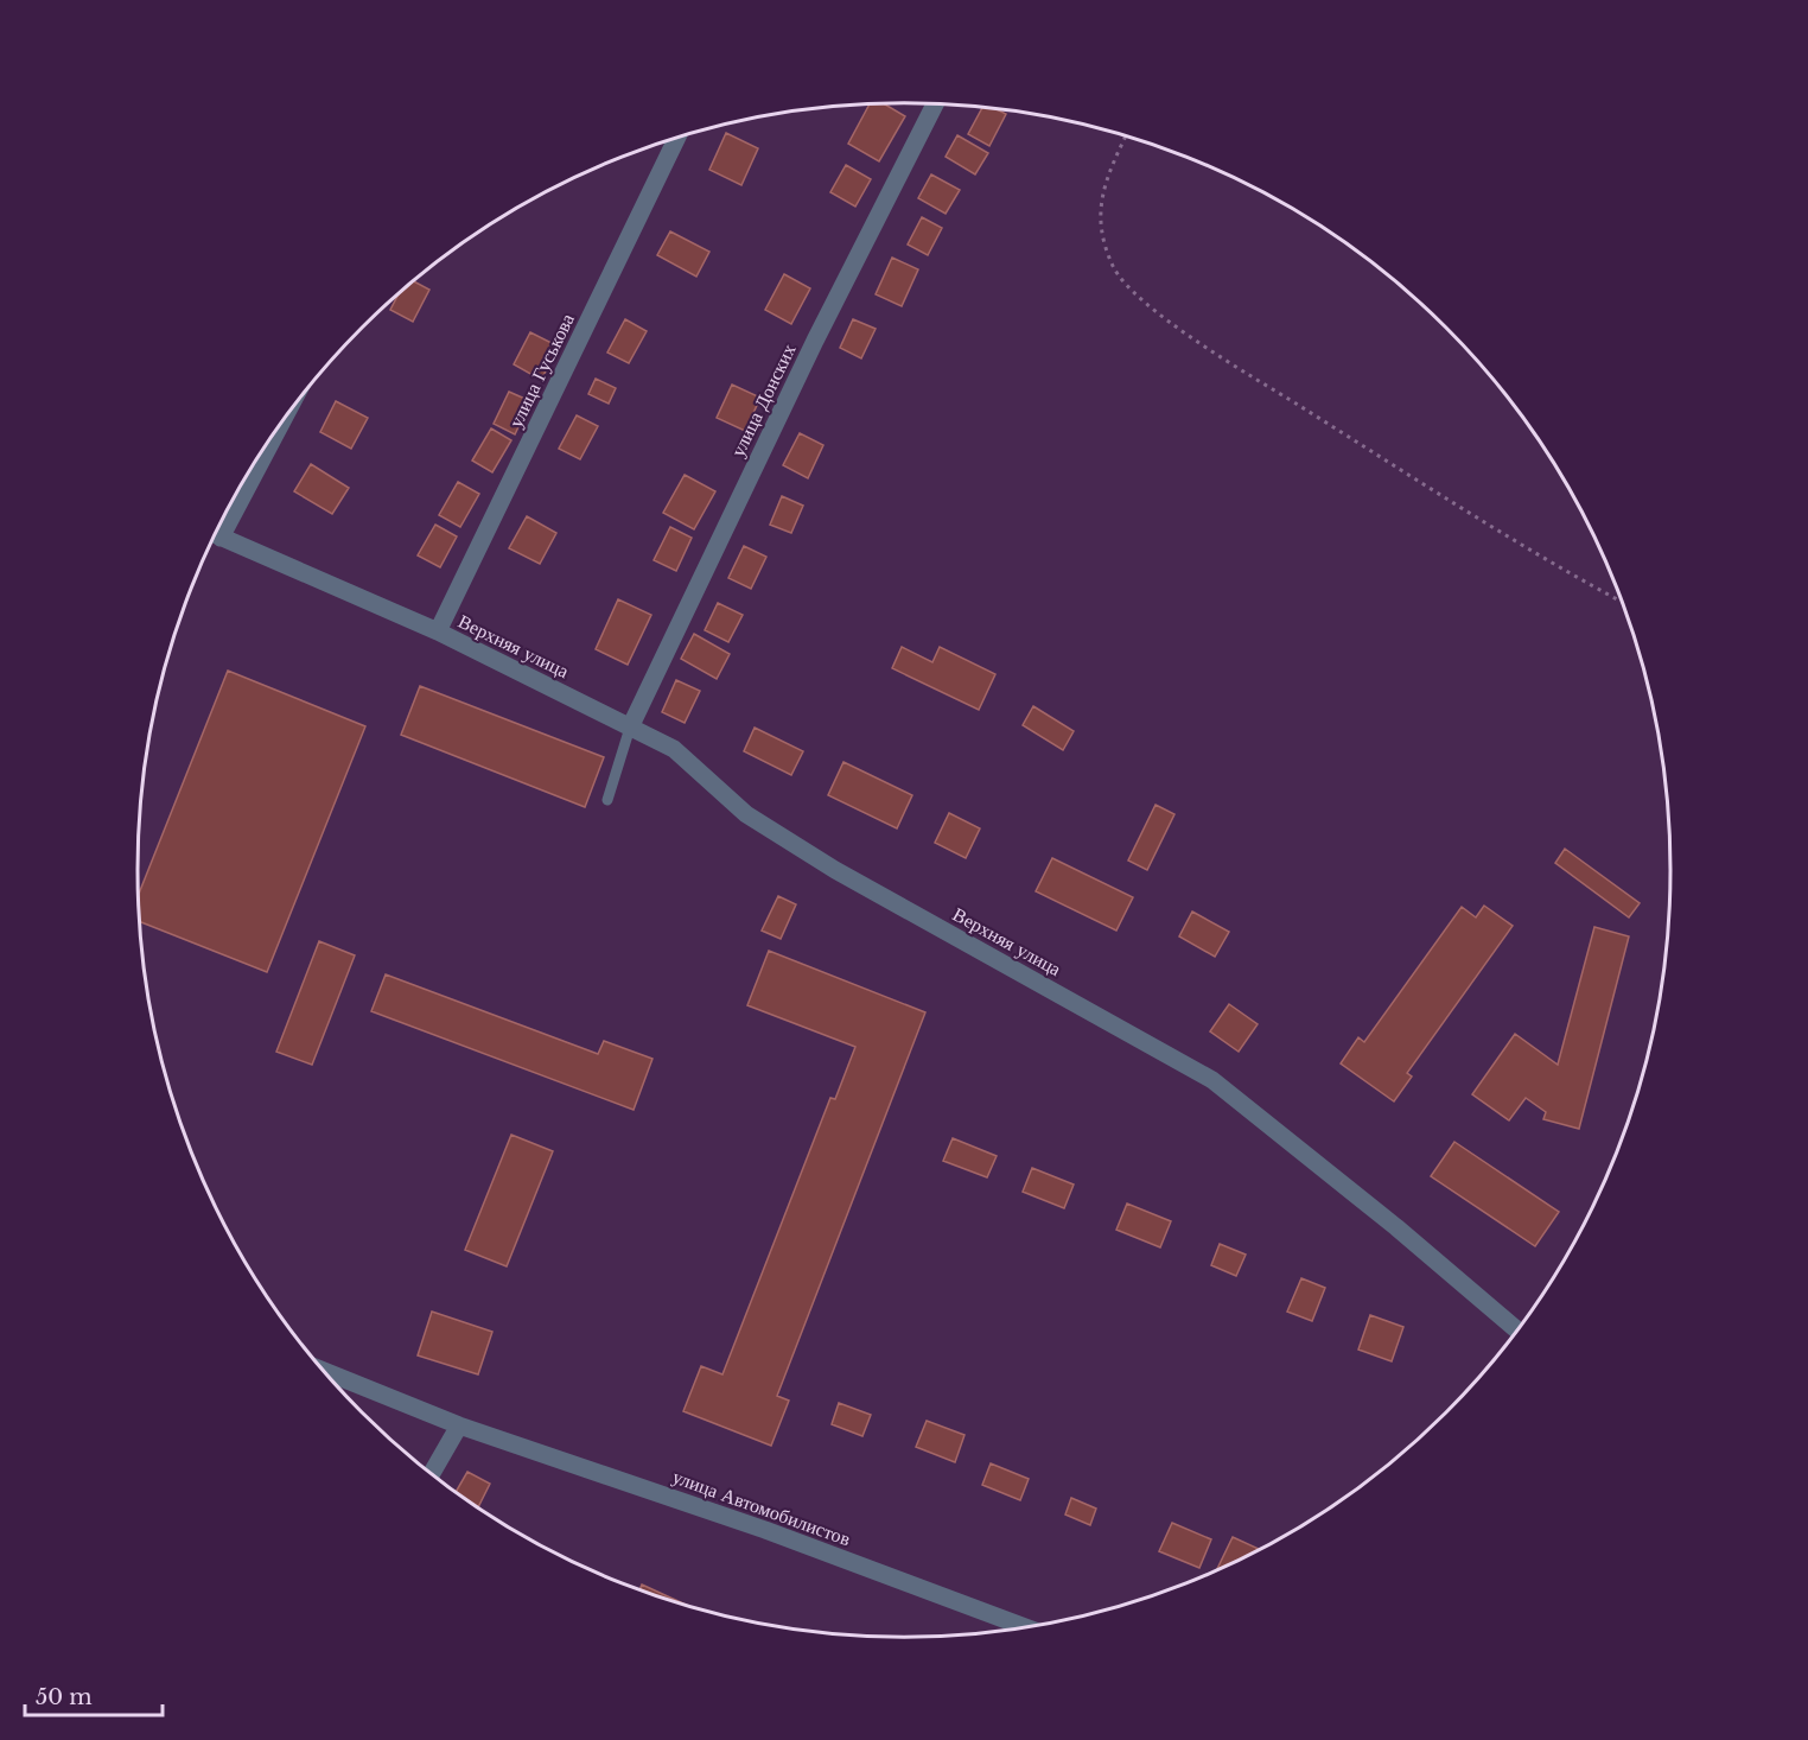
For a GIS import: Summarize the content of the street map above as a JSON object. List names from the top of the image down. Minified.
{"streets":{"street":["улица Гуськова","улица Донских","Верхняя улица","улица Автомобилистов"]},"crossings":[["улица Гуськова","Верхняя улица"],["улица Донских","Верхняя улица"]],"scale_bar":"50 m"}
